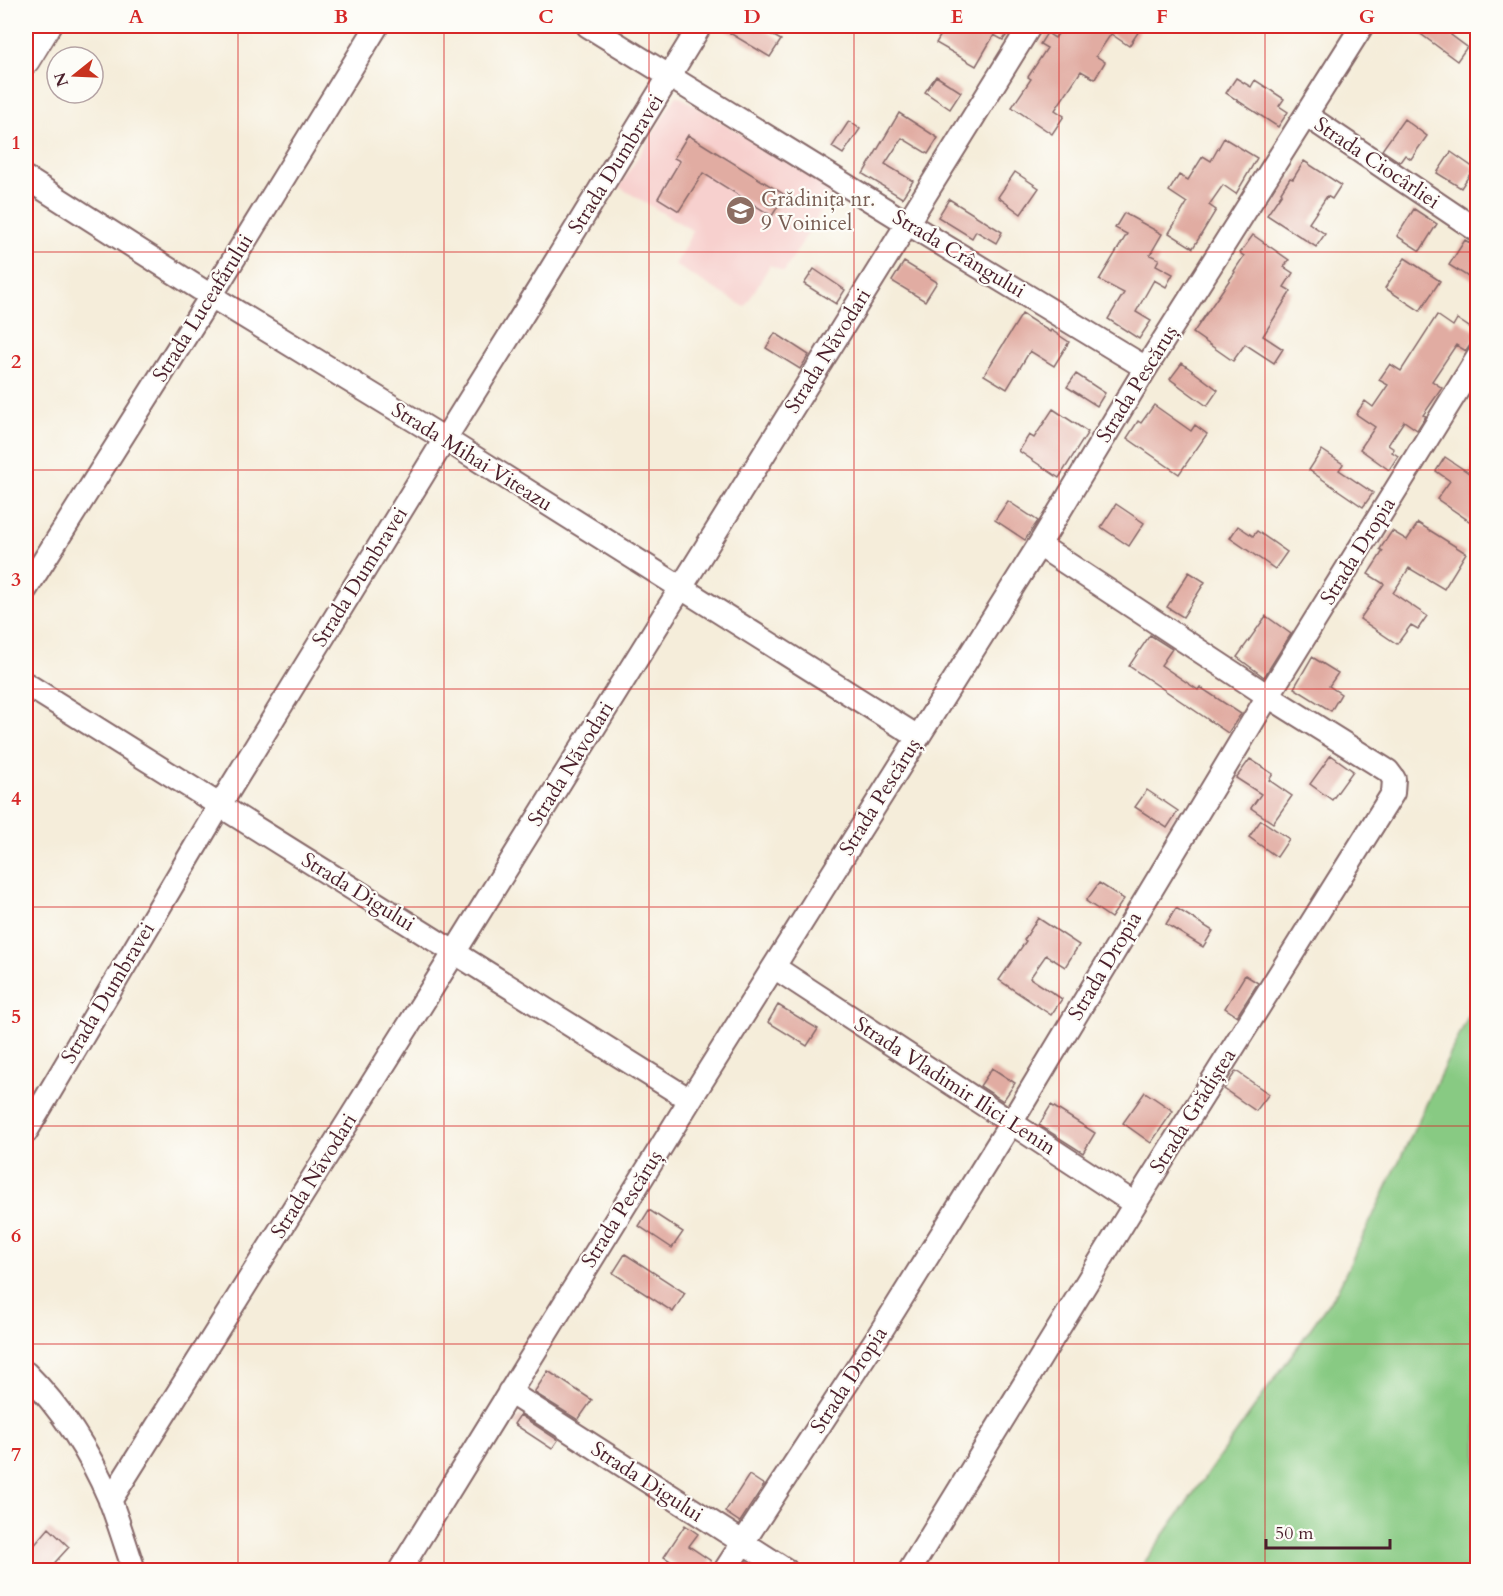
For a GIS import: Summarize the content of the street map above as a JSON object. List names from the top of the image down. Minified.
{"streets":{"street":["Strada Ciocârliei","Strada Dumbravei","Strada Crângului","Strada Luceafărului","Strada Năvodari","Strada Pescăruș","Strada Mihai Viteazu","Strada Dropia","Strada Digului","Strada Vladimir Ilici Lenin","Strada Grădiștea"]},"crossings":[["Strada Ciocârliei","Strada Pescăruș"],["Strada Dumbravei","Strada Crângului"],["Strada Dumbravei","Strada Mihai Viteazu"],["Strada Dumbravei","Strada Digului"],["Strada Crângului","Strada Năvodari"],["Strada Crângului","Strada Pescăruș"],["Strada Luceafărului","Strada Mihai Viteazu"],["Strada Năvodari","Strada Mihai Viteazu"],["Strada Năvodari","Strada Digului"],["Strada Pescăruș","Strada Mihai Viteazu"],["Strada Pescăruș","Strada Digului"],["Strada Pescăruș","Strada Vladimir Ilici Lenin"],["Strada Dropia","Strada Digului"],["Strada Dropia","Strada Vladimir Ilici Lenin"],["Strada Dropia","Strada Grădiștea"],["Strada Vladimir Ilici Lenin","Strada Grădiștea"]],"places":{"school or university":["Grădinița nr. 9 Voinicel"]},"scale_bar":"50 m","north":"left","grid":{"columns":["A","B","C","D","E","F","G"],"rows":["1","2","3","4","5","6","7"]}}
